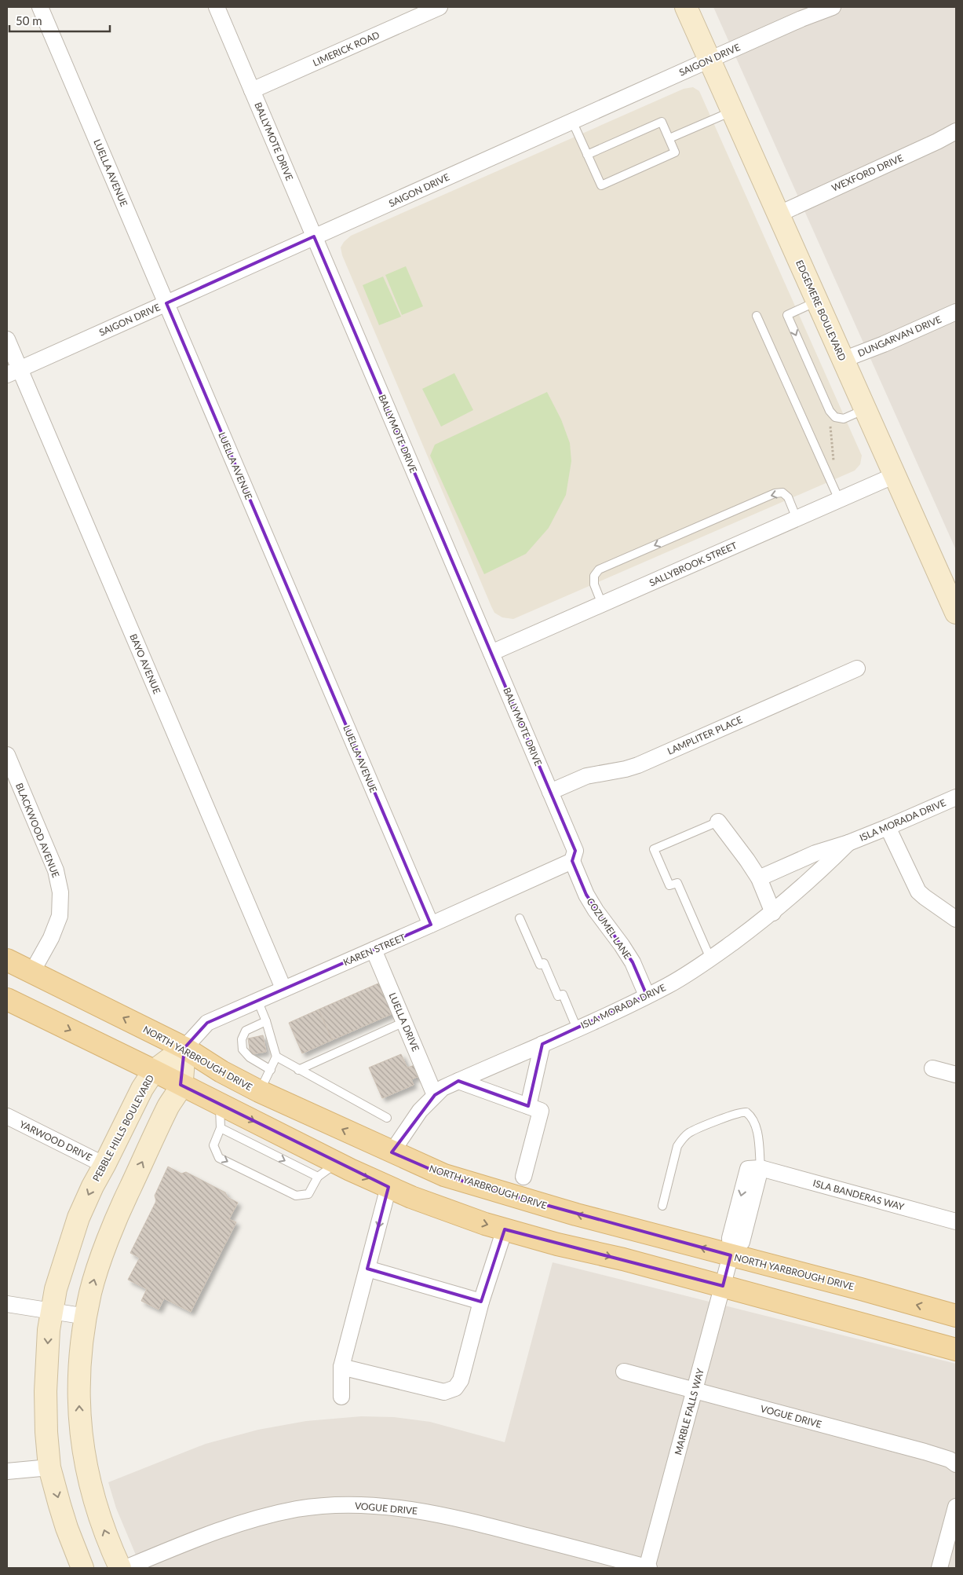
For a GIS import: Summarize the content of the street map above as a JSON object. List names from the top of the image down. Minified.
{"streets":{"main road":["EDGEMERE BOULEVARD","NORTH YARBROUGH DRIVE","PEBBLE HILLS BOULEVARD"],"street":["LIMERICK ROAD","SAIGON DRIVE","BALLYMOTE DRIVE","LUELLA AVENUE","WEXFORD DRIVE","DUNGARVAN DRIVE","SALLYBROOK STREET","BAYO AVENUE","LAMPLITER PLACE","ISLA MORADA DRIVE","BLACKWOOD AVENUE","COZUMEL LANE","KAREN STREET","LUELLA DRIVE","YARWOOD DRIVE","ISLA BANDERAS WAY","MARBLE FALLS WAY","VOGUE DRIVE"]},"crossings":[["LIMERICK ROAD","BALLYMOTE DRIVE"],["SAIGON DRIVE","BALLYMOTE DRIVE"],["SAIGON DRIVE","LUELLA AVENUE"],["SAIGON DRIVE","EDGEMERE BOULEVARD"],["SAIGON DRIVE","BAYO AVENUE"],["BALLYMOTE DRIVE","SALLYBROOK STREET"],["BALLYMOTE DRIVE","LAMPLITER PLACE"],["BALLYMOTE DRIVE","COZUMEL LANE"],["BALLYMOTE DRIVE","KAREN STREET"],["LUELLA AVENUE","KAREN STREET"],["WEXFORD DRIVE","EDGEMERE BOULEVARD"],["EDGEMERE BOULEVARD","DUNGARVAN DRIVE"],["EDGEMERE BOULEVARD","SALLYBROOK STREET"],["BAYO AVENUE","KAREN STREET"],["ISLA MORADA DRIVE","COZUMEL LANE"],["ISLA MORADA DRIVE","LUELLA DRIVE"],["ISLA MORADA DRIVE","NORTH YARBROUGH DRIVE"],["BLACKWOOD AVENUE","NORTH YARBROUGH DRIVE"],["COZUMEL LANE","KAREN STREET"],["KAREN STREET","LUELLA DRIVE"],["KAREN STREET","NORTH YARBROUGH DRIVE"],["KAREN STREET","PEBBLE HILLS BOULEVARD"],["NORTH YARBROUGH DRIVE","PEBBLE HILLS BOULEVARD"],["NORTH YARBROUGH DRIVE","MARBLE FALLS WAY"],["PEBBLE HILLS BOULEVARD","YARWOOD DRIVE"],["MARBLE FALLS WAY","VOGUE DRIVE"]],"scale_bar":"50 m"}
